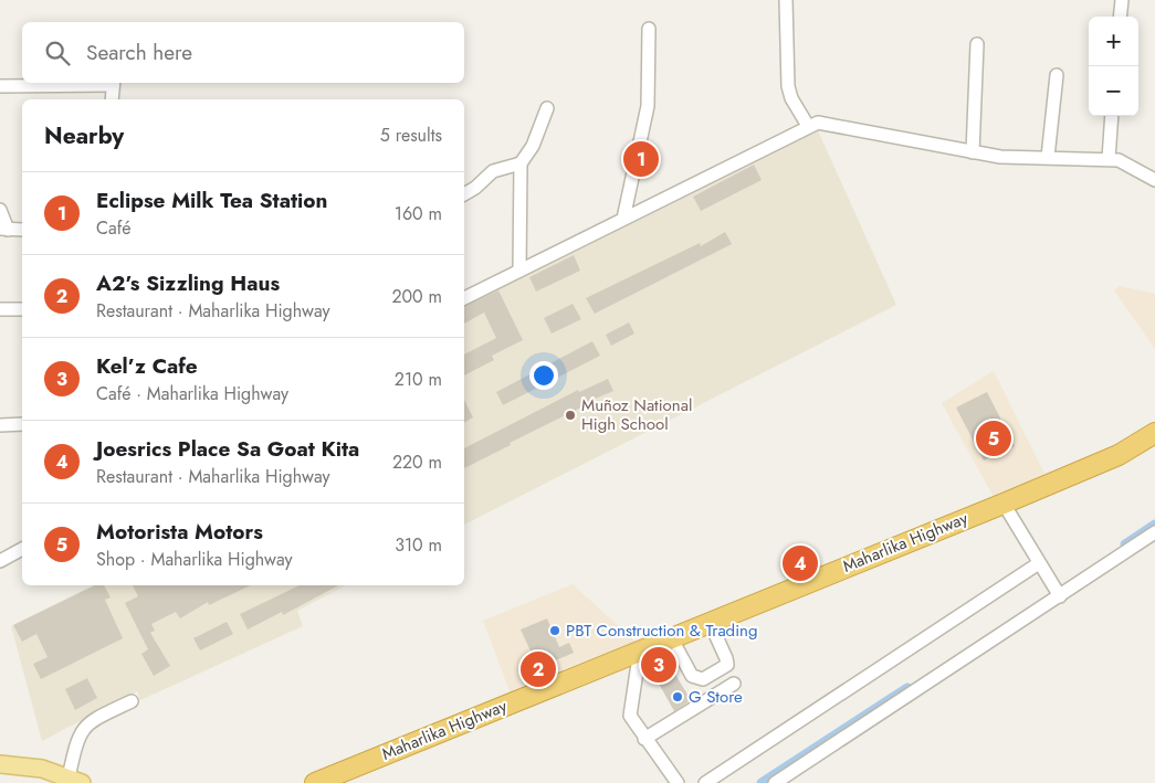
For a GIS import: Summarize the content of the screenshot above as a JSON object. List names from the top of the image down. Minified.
{"streets":{"highway":["Maharlika Highway"]},"places":["Muñoz National High School","PBT Construction & Trading","G Store"],"page":{"map_buttons":["+","−"],"search":"Search here","heading":["Nearby","5 results"],"pins":["1","5","4","3","2"],"list":[{"mark":"1","name":"Eclipse Milk Tea Station","note":"Café","value":"160 m"},{"mark":"2","name":"A2’s Sizzling Haus","note":"Restaurant · Maharlika Highway","value":"200 m"},{"mark":"3","name":"Kel’z Cafe","note":"Café · Maharlika Highway","value":"210 m"},{"mark":"4","name":"Joesrics Place Sa Goat Kita","note":"Restaurant · Maharlika Highway","value":"220 m"},{"mark":"5","name":"Motorista Motors","note":"Shop · Maharlika Highway","value":"310 m"}]}}
